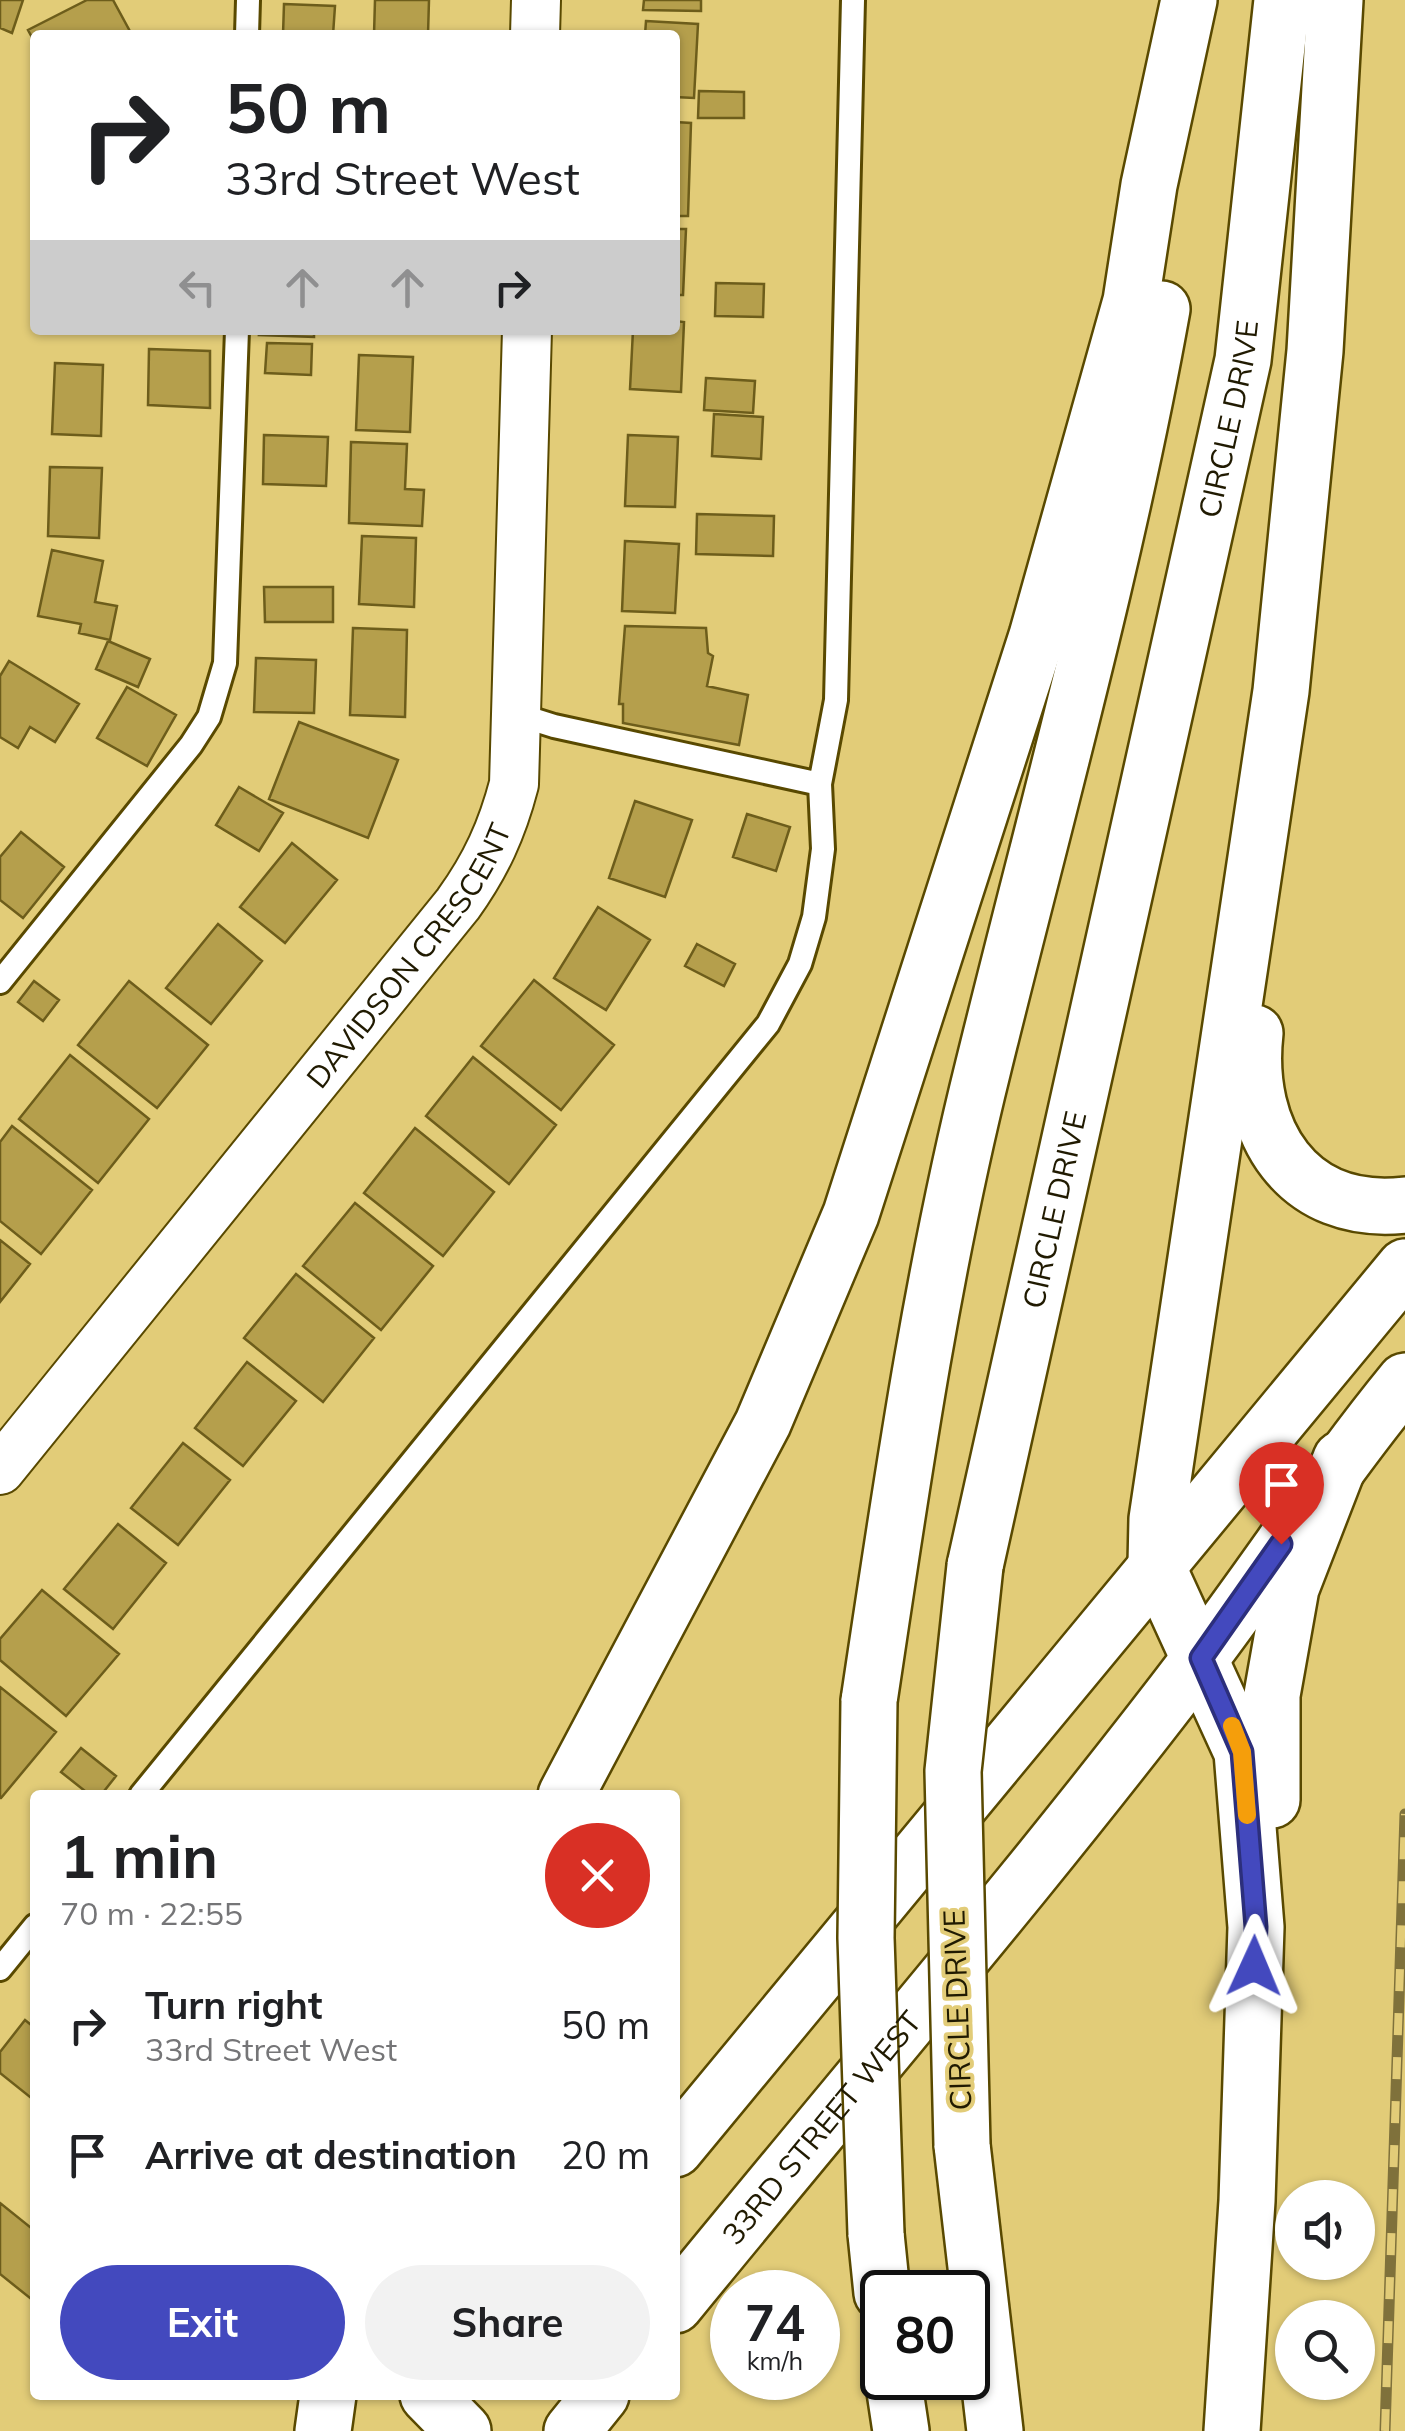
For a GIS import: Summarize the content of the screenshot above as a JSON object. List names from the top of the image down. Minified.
{"streets":{"main road":["CIRCLE DRIVE","33RD STREET WEST"],"street":["DAVIDSON CRESCENT"]},"page":{"turn":["50 m","33rd Street West"],"heading":["1 min","70 m · 22:55"],"list":[{"name":"Turn right","note":"33rd Street West","value":"50 m"},{"name":"Arrive at destination","value":"20 m"}],"buttons":["Exit","Share"],"speed":"74 km/h","limit":"80"}}
